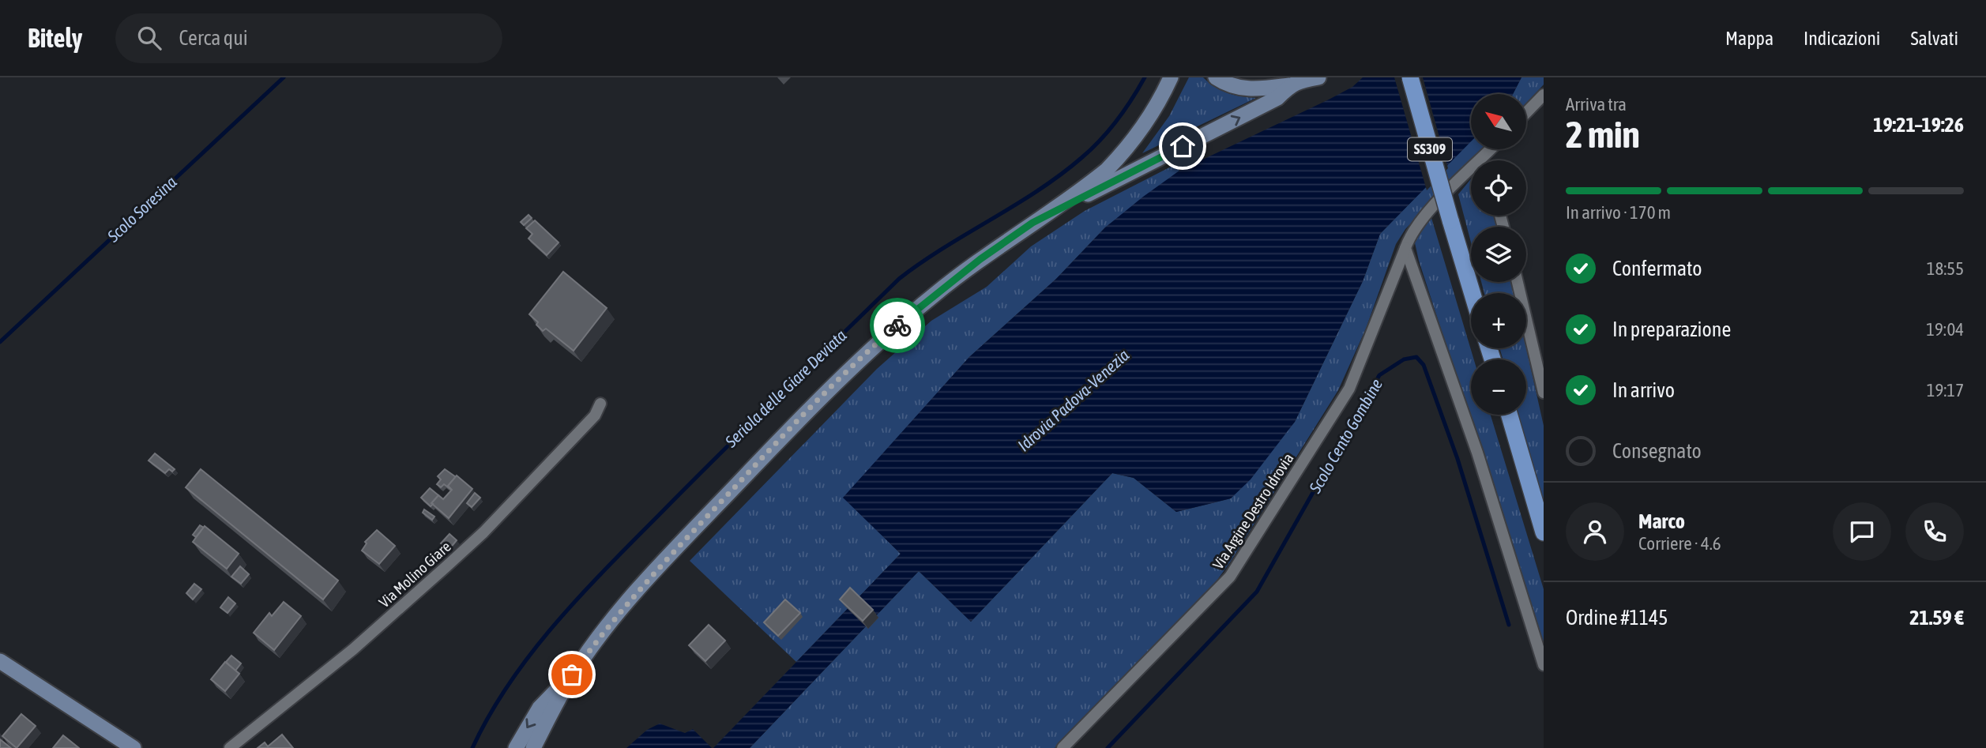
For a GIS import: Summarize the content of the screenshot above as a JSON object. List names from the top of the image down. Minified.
{"streets":{"main road":["SS309"],"street":["Via Argine Destro Idrovia","Via Molino Giare"]},"water":["Scolo Soresina","Seriola delle Giare Deviata","Idrovia Padova-Venezia","Scolo Cento Gombine"],"north":"top left","page":{"header":"Bitely","search":"Cerca qui","nav":["Mappa","Indicazioni","Salvati"],"heading":["2 min","Arriva tra","19:21–19:26"],"panel":["Marco","Corriere · 4.6","Ordine #1145","21.59 €"],"map_buttons":["+","−"],"bar":"In arrivo · 170 m","list":[["Confermato","18:55"],["In preparazione","19:04"],["In arrivo","19:17"],"Consegnato"]}}
